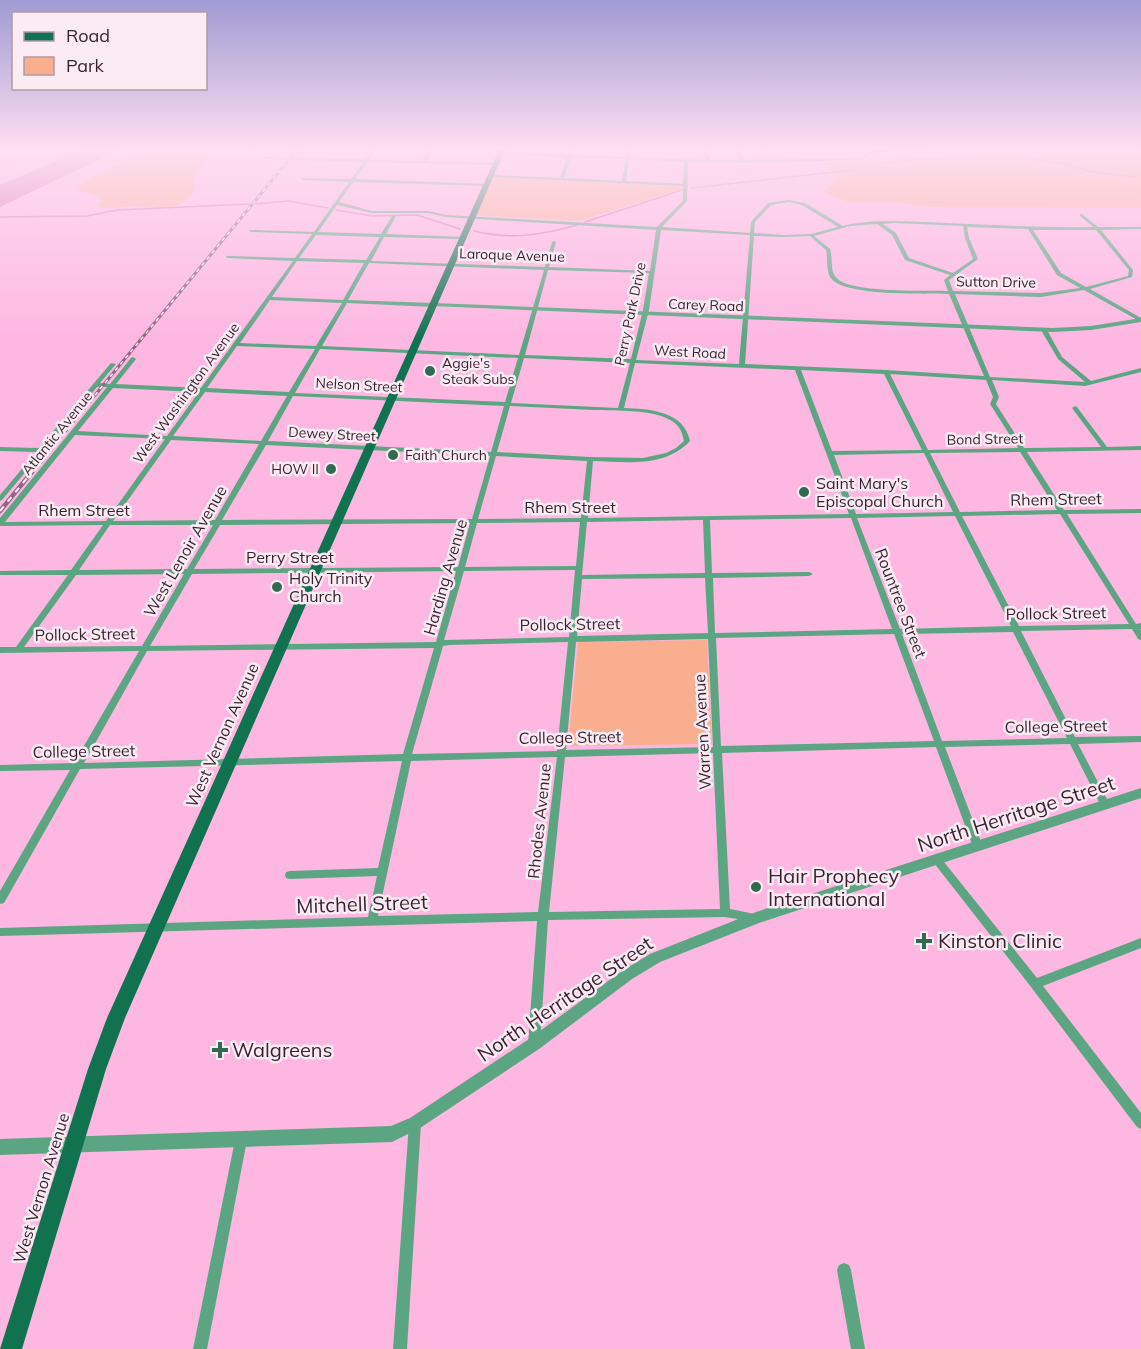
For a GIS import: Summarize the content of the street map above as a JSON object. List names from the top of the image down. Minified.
{"streets":{"main road":["West Vernon Avenue"],"street":["Laroque Avenue","Sutton Drive","Carey Road","Perry Park Drive","West Road","Nelson Street","West Washington Avenue","Atlantic Avenue","Dewey Street","Bond Street","Rhem Street","West Lenoir Avenue","Perry Street","Harding Avenue","Rountree Street","Pollock Street","College Street","Warren Avenue","North Herritage Street","Rhodes Avenue","Mitchell Street"]},"crossings":[["Laroque Avenue","Perry Park Drive"],["Laroque Avenue","West Washington Avenue"],["Laroque Avenue","West Lenoir Avenue"],["Laroque Avenue","Harding Avenue"],["Laroque Avenue","West Vernon Avenue"],["Carey Road","Perry Park Drive"],["Carey Road","West Washington Avenue"],["Carey Road","West Lenoir Avenue"],["Carey Road","Harding Avenue"],["Carey Road","West Vernon Avenue"],["Perry Park Drive","West Road"],["Perry Park Drive","Nelson Street"],["West Road","West Washington Avenue"],["West Road","West Lenoir Avenue"],["West Road","Harding Avenue"],["West Road","Rountree Street"],["West Road","West Vernon Avenue"],["Nelson Street","West Washington Avenue"],["Nelson Street","Atlantic Avenue"],["Nelson Street","Dewey Street"],["Nelson Street","West Lenoir Avenue"],["Nelson Street","Harding Avenue"],["Nelson Street","West Vernon Avenue"],["Nelson Street","Rhodes Avenue"],["West Washington Avenue","Dewey Street"],["West Washington Avenue","Rhem Street"],["West Washington Avenue","Perry Street"],["West Washington Avenue","Pollock Street"],["Atlantic Avenue","Dewey Street"],["Atlantic Avenue","Rhem Street"],["Dewey Street","West Lenoir Avenue"],["Dewey Street","Harding Avenue"],["Dewey Street","West Vernon Avenue"],["Dewey Street","Rhodes Avenue"],["Bond Street","Rountree Street"],["Rhem Street","West Lenoir Avenue"],["Rhem Street","Harding Avenue"],["Rhem Street","Rountree Street"],["Rhem Street","Warren Avenue"],["Rhem Street","West Vernon Avenue"],["Rhem Street","Rhodes Avenue"],["West Lenoir Avenue","Perry Street"],["West Lenoir Avenue","Pollock Street"],["West Lenoir Avenue","College Street"],["Perry Street","Harding Avenue"],["Perry Street","Warren Avenue"],["Perry Street","West Vernon Avenue"],["Perry Street","Rhodes Avenue"],["Harding Avenue","Pollock Street"],["Harding Avenue","College Street"],["Harding Avenue","Mitchell Street"],["Rountree Street","Pollock Street"],["Rountree Street","College Street"],["Rountree Street","North Herritage Street"],["Pollock Street","Warren Avenue"],["Pollock Street","West Vernon Avenue"],["Pollock Street","Rhodes Avenue"],["College Street","Warren Avenue"],["College Street","West Vernon Avenue"],["College Street","Rhodes Avenue"],["Warren Avenue","Mitchell Street"],["West Vernon Avenue","North Herritage Street"],["West Vernon Avenue","Mitchell Street"],["North Herritage Street","Rhodes Avenue"],["Rhodes Avenue","Mitchell Street"]],"places":{"other":["Aggie's Steak Subs","Faith Church","HOW II","Saint Mary's Episcopal Church","Holy Trinity Church","Hair Prophecy International"],"health":["Kinston Clinic","Walgreens"]},"legend":["Road","Park"]}
